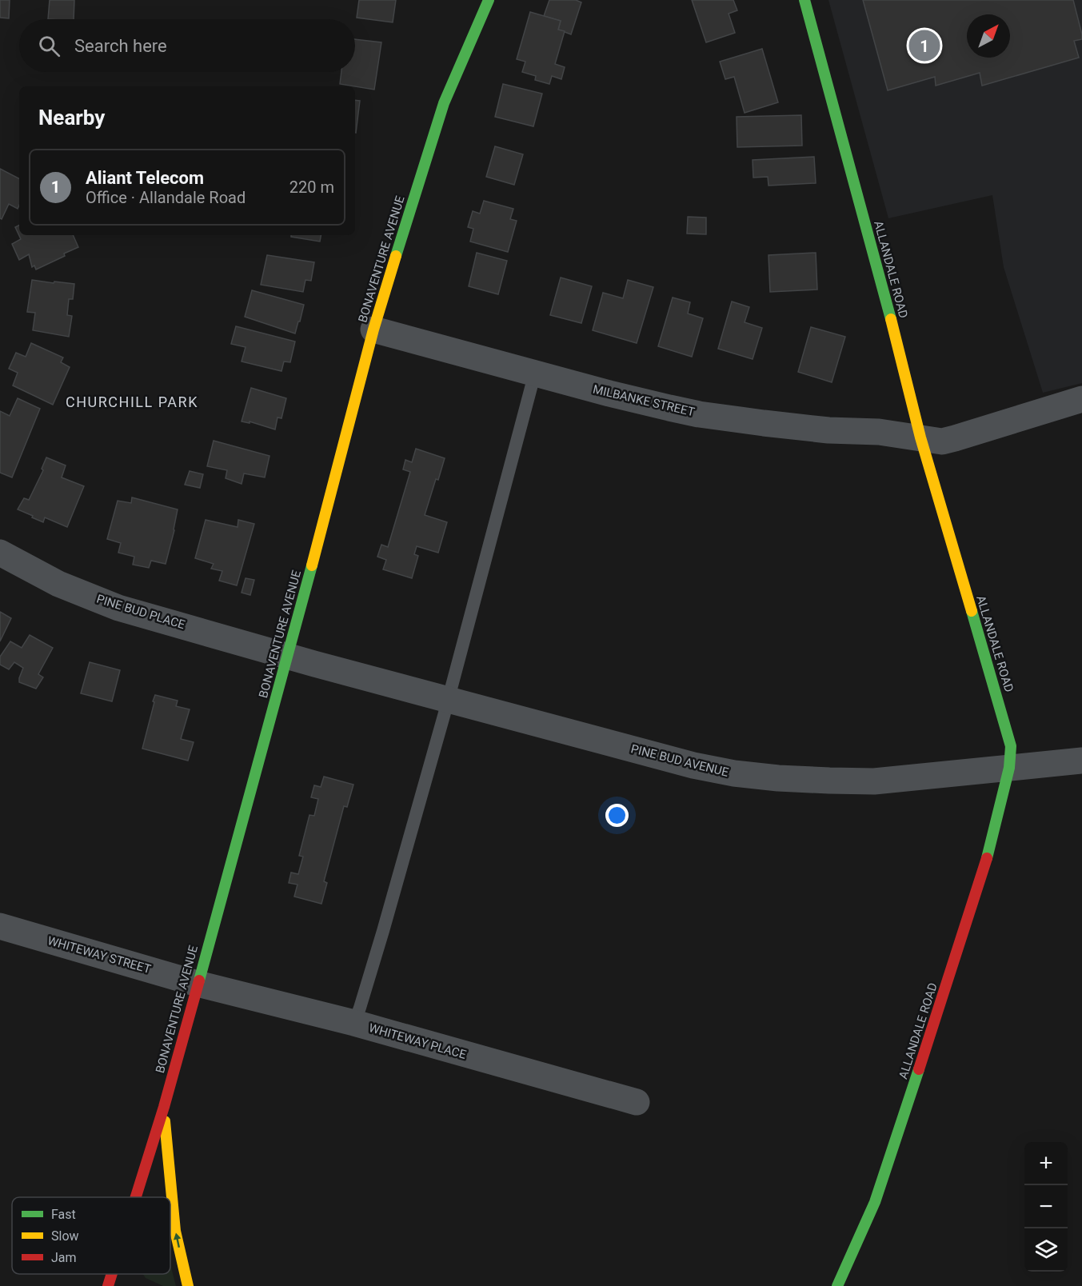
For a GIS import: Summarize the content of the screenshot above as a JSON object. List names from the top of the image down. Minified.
{"streets":{"street":["BONAVENTURE AVENUE","ALLANDALE ROAD","MILBANKE STREET","PINE BUD PLACE","PINE BUD AVENUE","WHITEWAY STREET","WHITEWAY PLACE"]},"crossings":[["BONAVENTURE AVENUE","MILBANKE STREET"],["BONAVENTURE AVENUE","PINE BUD PLACE"],["BONAVENTURE AVENUE","PINE BUD AVENUE"],["BONAVENTURE AVENUE","WHITEWAY STREET"],["BONAVENTURE AVENUE","WHITEWAY PLACE"],["ALLANDALE ROAD","MILBANKE STREET"],["ALLANDALE ROAD","PINE BUD AVENUE"],["PINE BUD PLACE","PINE BUD AVENUE"],["WHITEWAY STREET","WHITEWAY PLACE"]],"districts":["CHURCHILL PARK"],"legend":["Fast","Slow","Jam"],"north":"top right","page":{"search":"Search here","pins":"1","heading":"Nearby","list":[{"mark":"1","name":"Aliant Telecom","note":"Office · Allandale Road","value":"220 m"}],"map_buttons":["+","−"]}}
